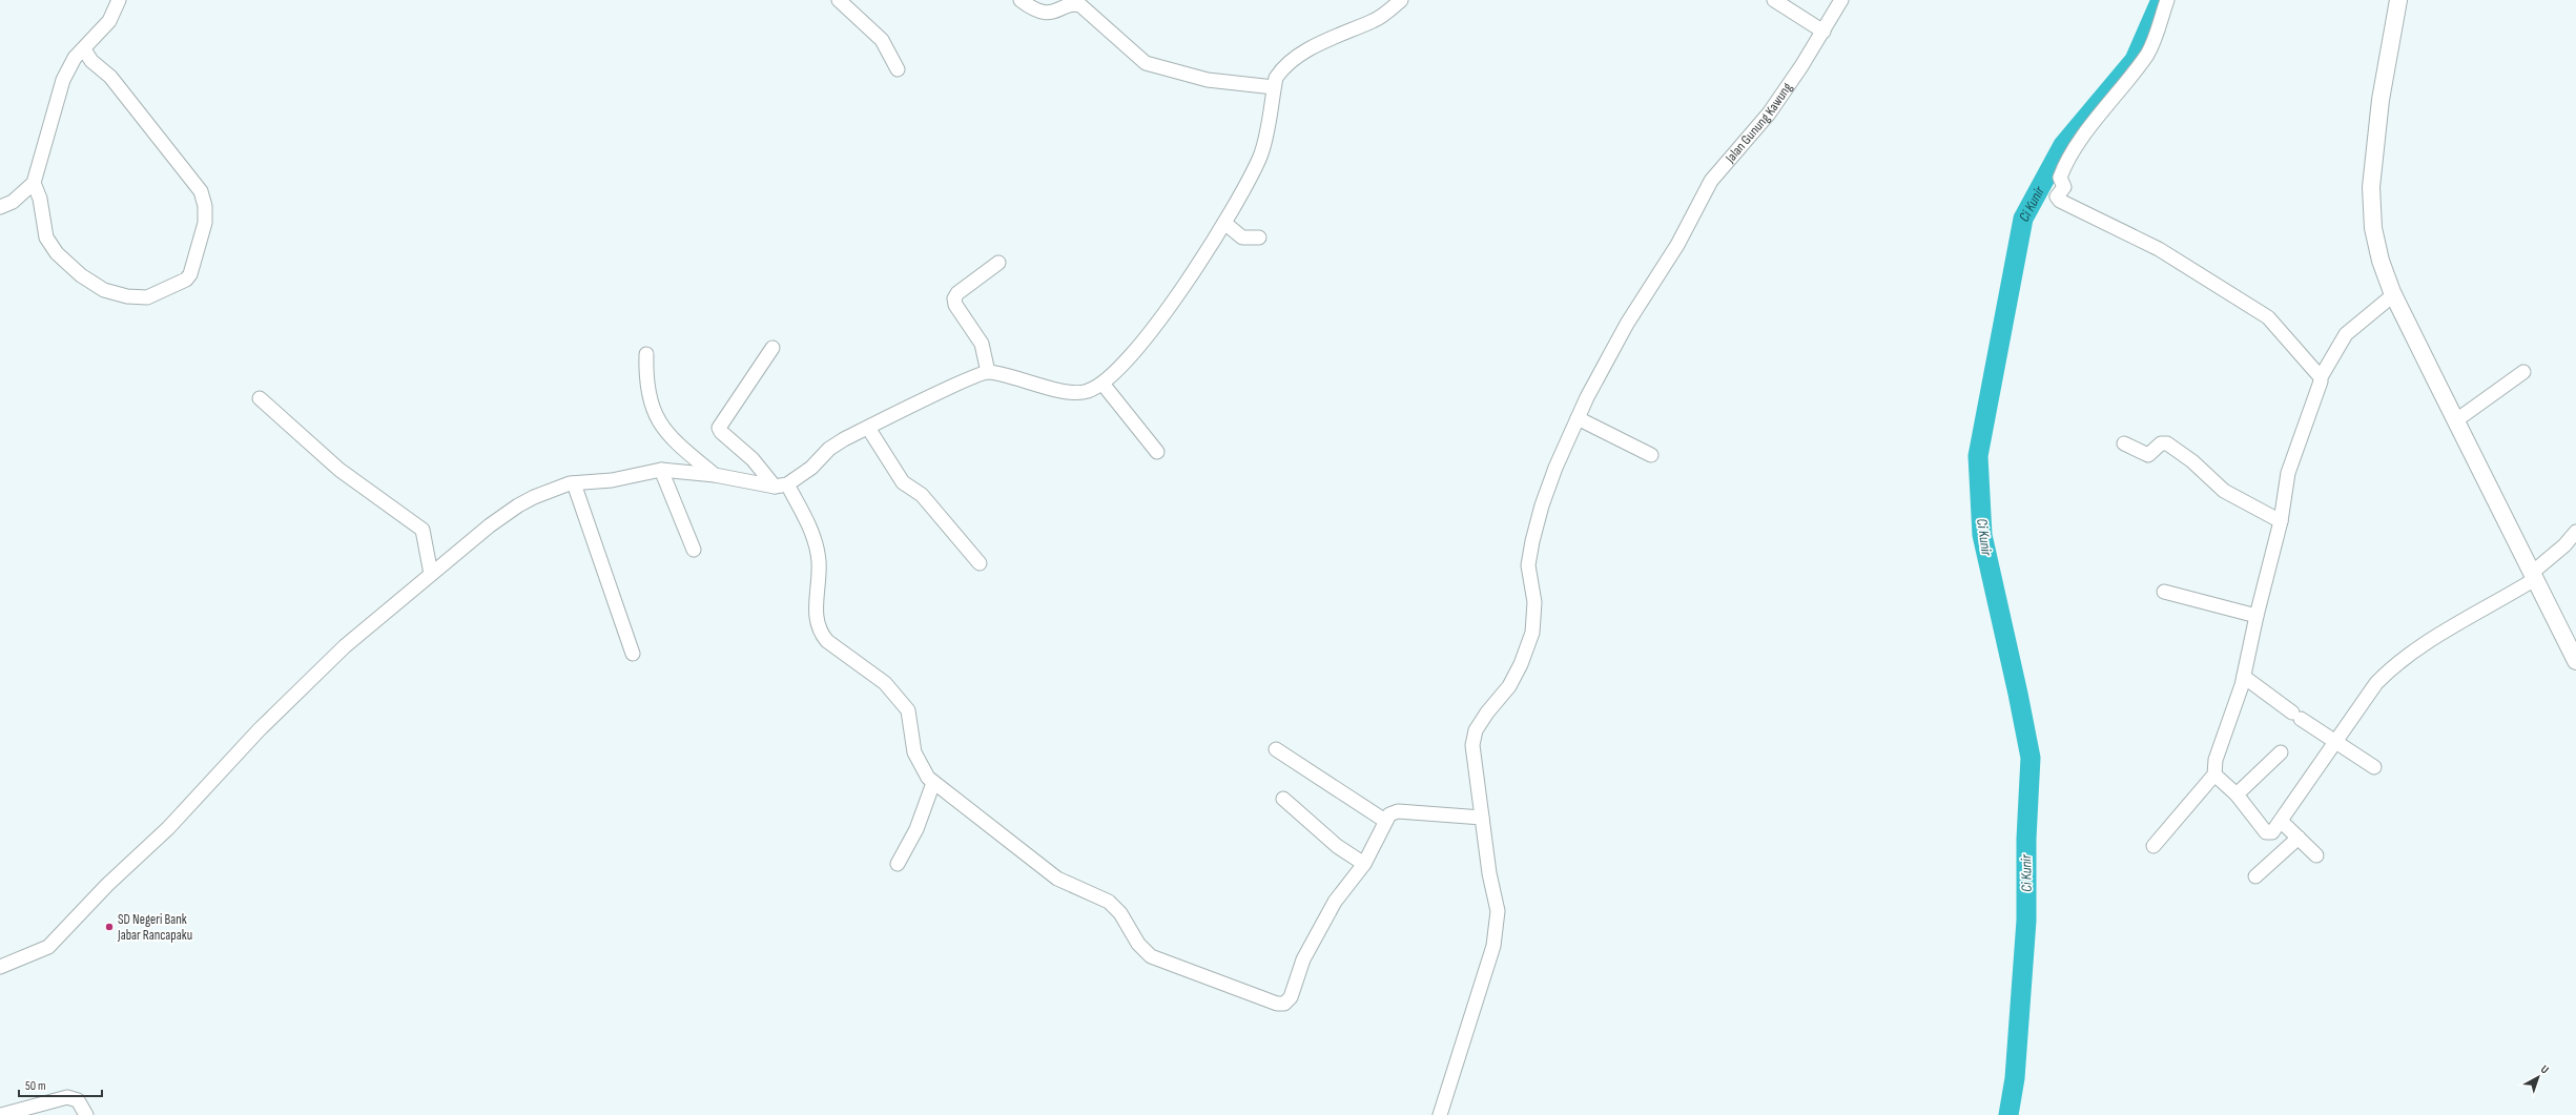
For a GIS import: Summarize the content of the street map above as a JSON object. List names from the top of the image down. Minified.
{"streets":{"street":["Jalan Gunung Kawung"]},"water":["Ci Kunir"],"places":["SD Negeri Bank Jabar Rancapaku"],"scale_bar":"50 m","north":"top right"}
